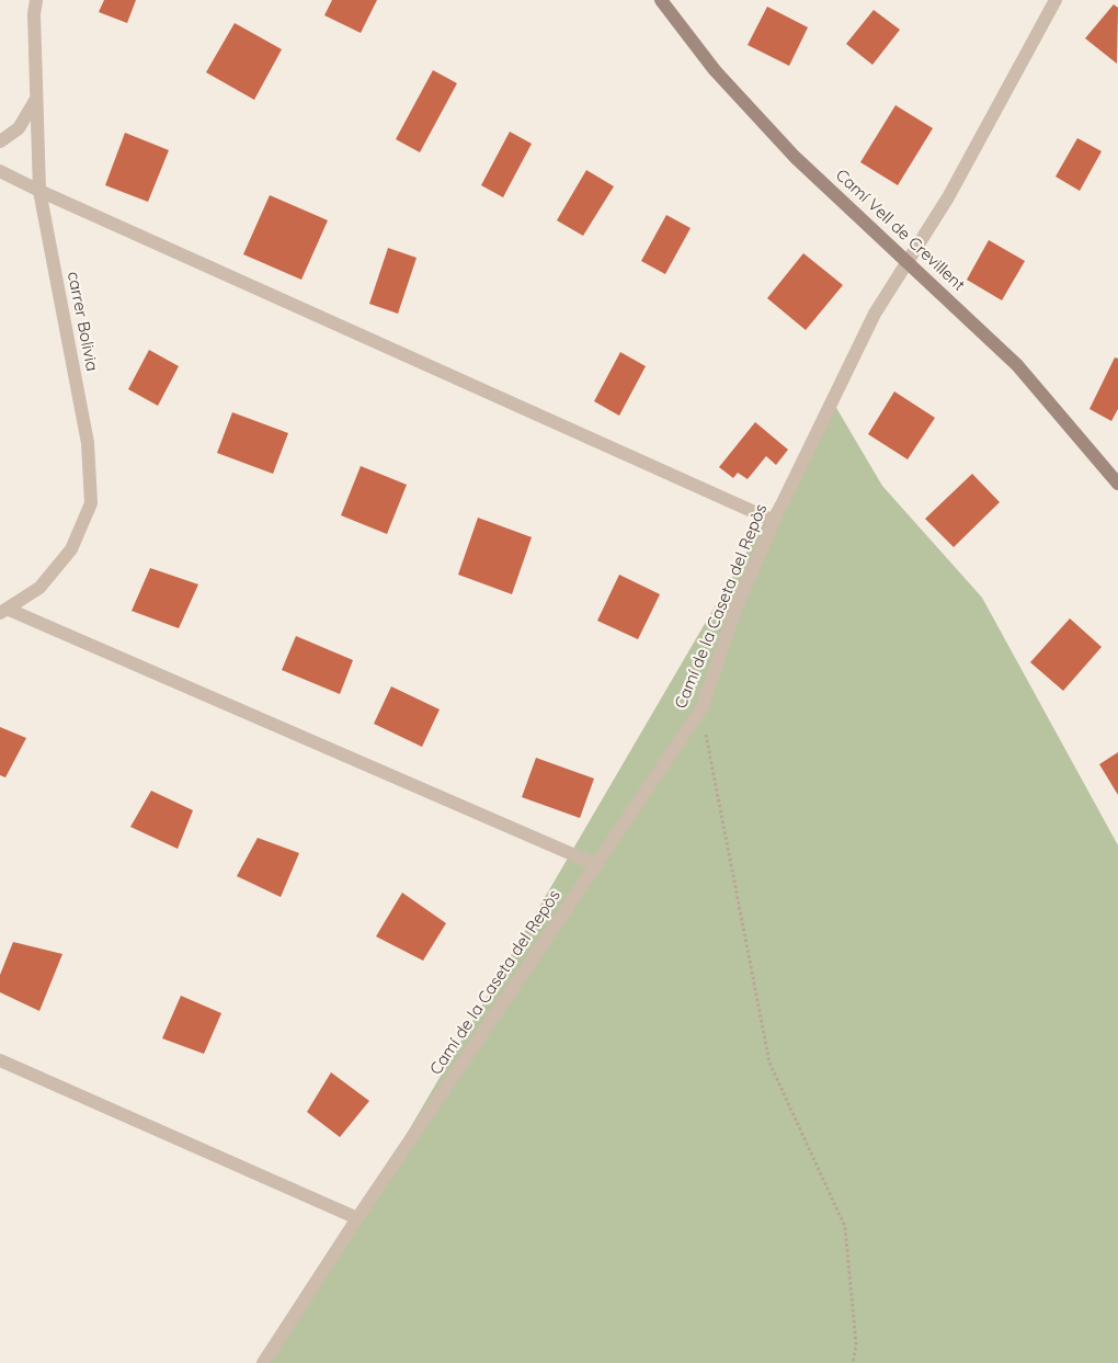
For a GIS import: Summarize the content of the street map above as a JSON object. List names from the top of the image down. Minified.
{"streets":{"street":["Camí Vell de Crevillent","carrer Bolivia","Camí de la Caseta del Repòs"]},"crossings":[["Camí Vell de Crevillent","Camí de la Caseta del Repòs"]]}
